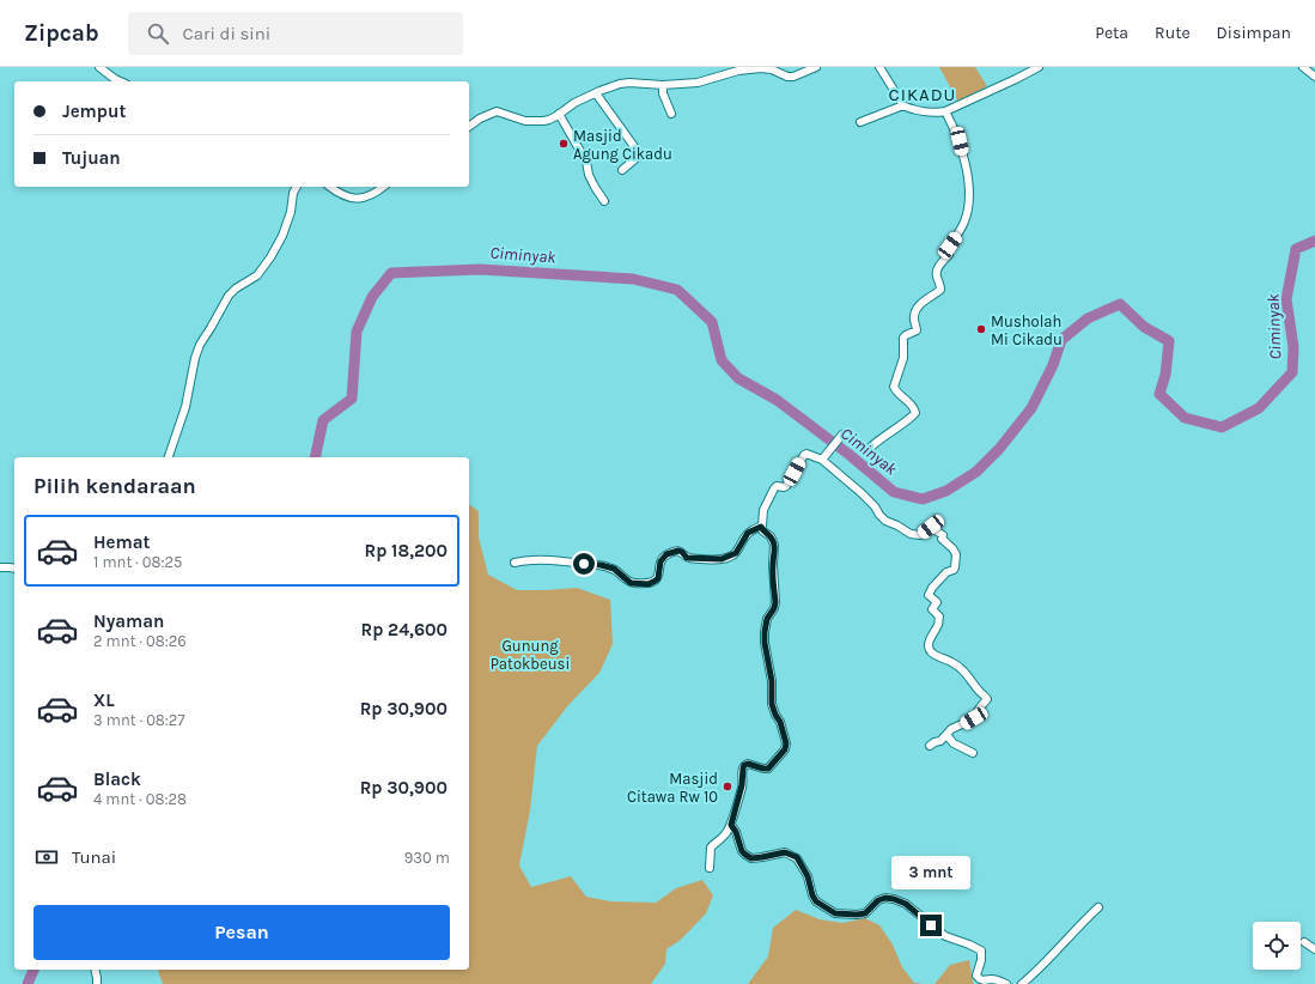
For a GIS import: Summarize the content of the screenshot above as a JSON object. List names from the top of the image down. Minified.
{"districts":["CIKADU"],"water":["Ciminyak"],"parks":["Gunung Patokbeusi"],"places":["Masjid Agung Cikadu","Musholah Mi Cikadu","Masjid Citawa Rw 10"],"page":{"header":"Zipcab","search":"Cari di sini","nav":["Peta","Rute","Disimpan"],"banner":["Jemput","Tujuan"],"heading":"Pilih kendaraan","list":[{"name":"Hemat","note":"1 mnt · 08:25","value":"Rp 18,200"},{"name":"Nyaman","note":"2 mnt · 08:26","value":"Rp 24,600"},{"name":"XL","note":"3 mnt · 08:27","value":"Rp 30,900"},{"name":"Black","note":"4 mnt · 08:28","value":"Rp 30,900"}],"pay":["Tunai","930 m"],"bubble":"3 mnt","buttons":"Pesan"}}
